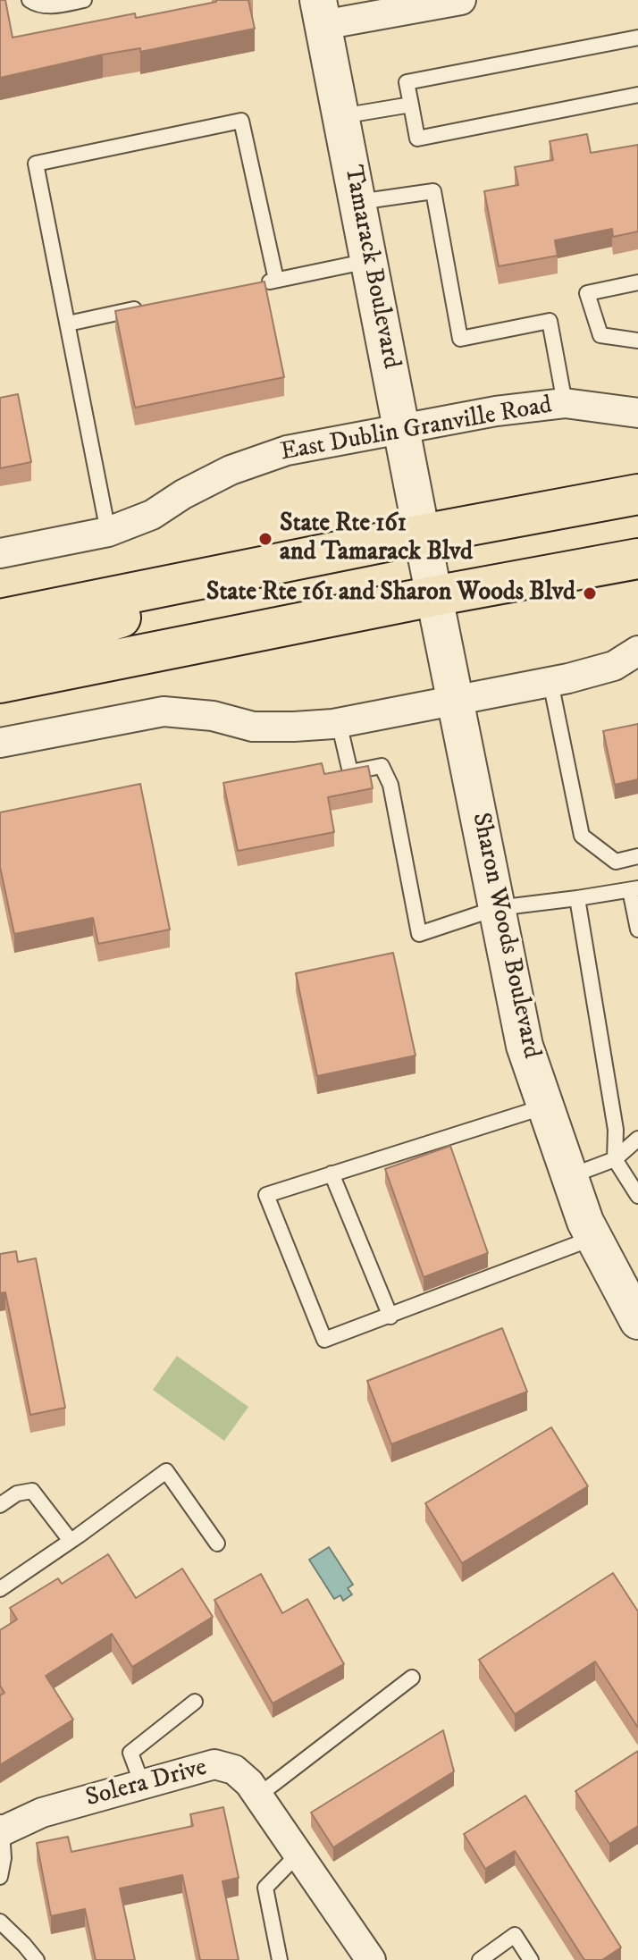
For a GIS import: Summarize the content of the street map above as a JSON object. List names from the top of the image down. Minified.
{"streets":{"street":["Tamarack Boulevard","East Dublin Granville Road","Sharon Woods Boulevard","Solera Drive"]},"crossings":[["Tamarack Boulevard","East Dublin Granville Road"],["Tamarack Boulevard","Sharon Woods Boulevard"]],"places":["State Rte 161 and Tamarack Blvd","State Rte 161 and Sharon Woods Blvd"]}
